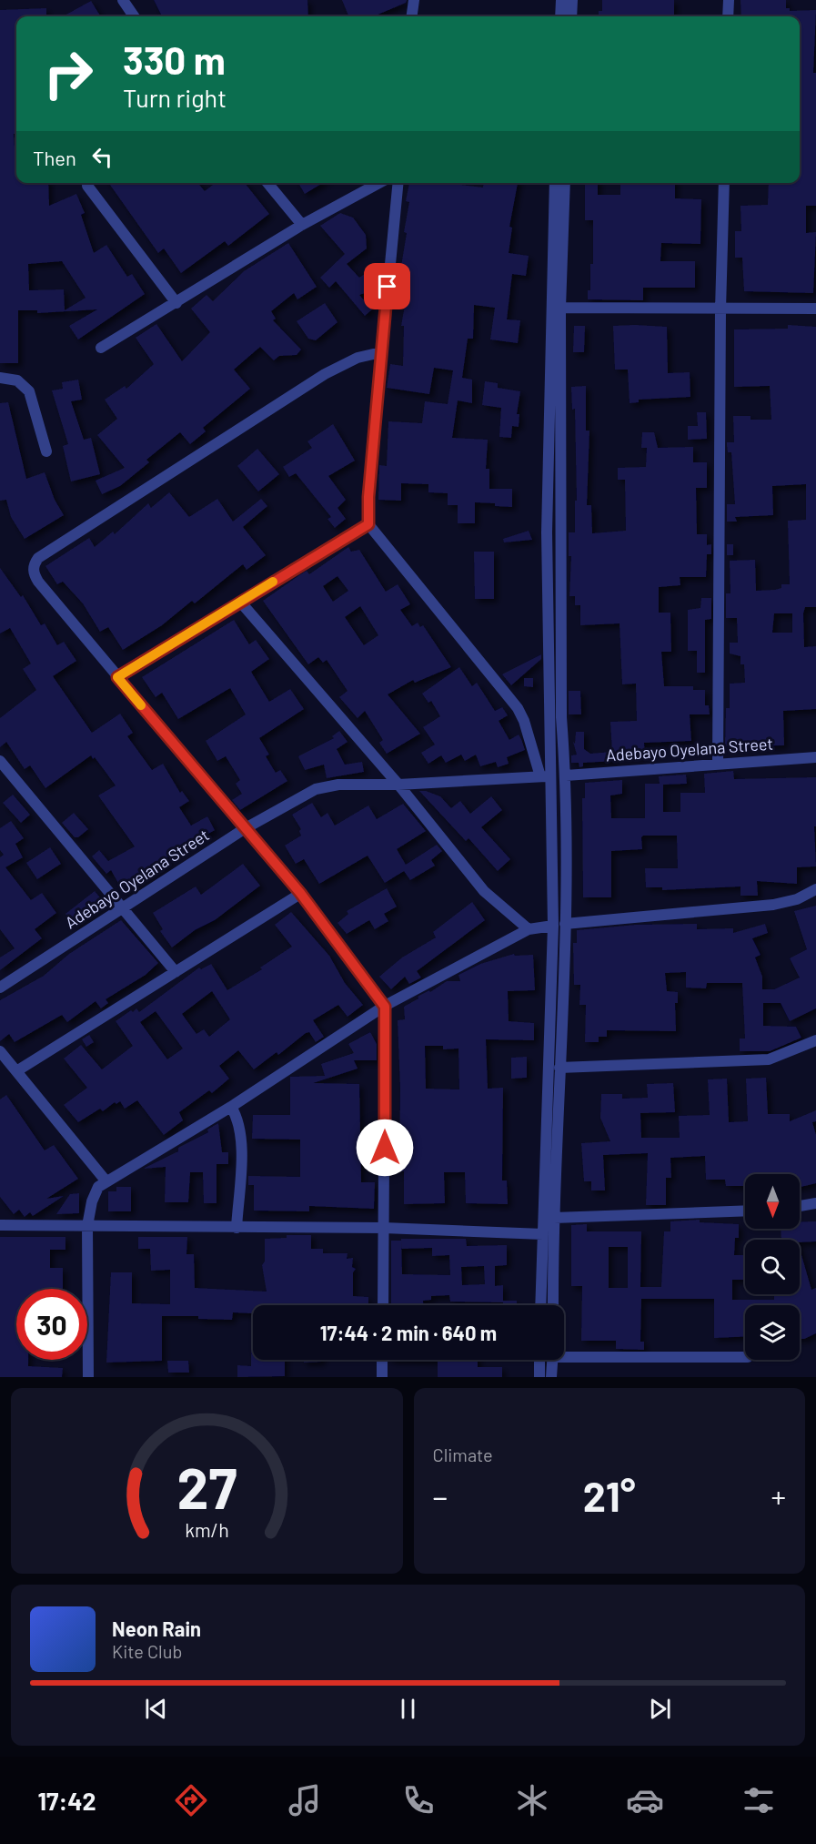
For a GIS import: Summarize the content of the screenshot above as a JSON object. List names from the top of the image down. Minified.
{"streets":{"street":["Adebayo Oyelana Street"]},"north":"bottom","page":{"turn":["330 m","Turn right"],"then":"Then","limit":"30","trip":"17:44 · 2 min · 640 m","tile":"Climate","heat":["−","21°","+"],"song":["Neon Rain","Kite Club"],"tabs":"17:42","gauge":["27","km/h"]}}
